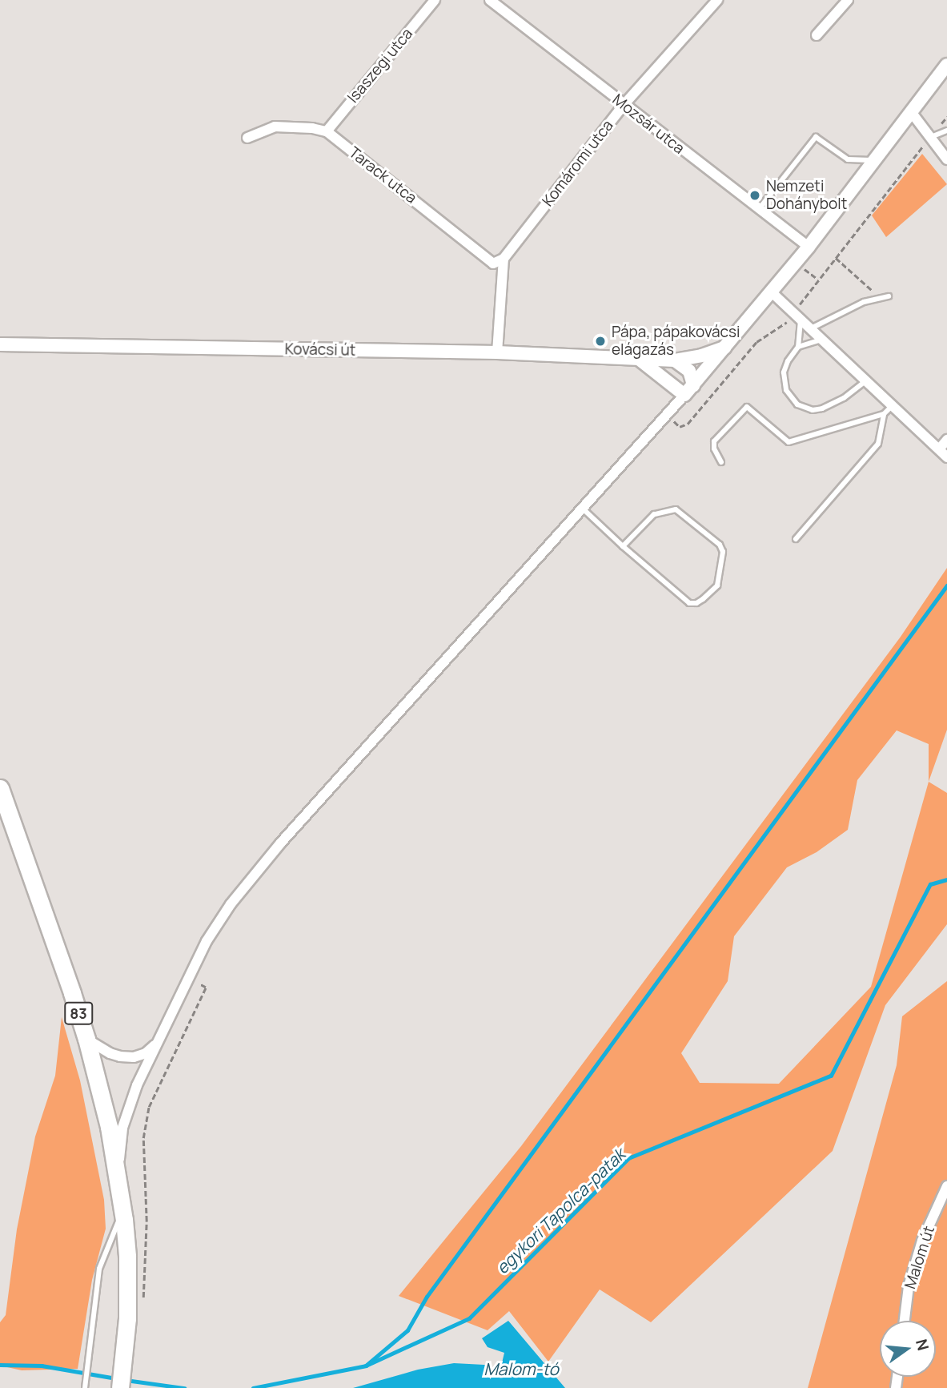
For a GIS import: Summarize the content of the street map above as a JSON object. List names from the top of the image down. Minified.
{"streets":{"main road":["83"],"street":["Isaszegi utca","Mozsár utca","Komáromi utca","Tarack utca","Kovácsi út","Malom út"]},"crossings":[["Isaszegi utca","Tarack utca"],["Mozsár utca","Komáromi utca"],["Komáromi utca","Tarack utca"]],"water":["egykori Tapolca-patak","Malom-tó"],"places":["Nemzeti Dohánybolt","Pápa, pápakovácsi elágazás"],"north":"right"}
